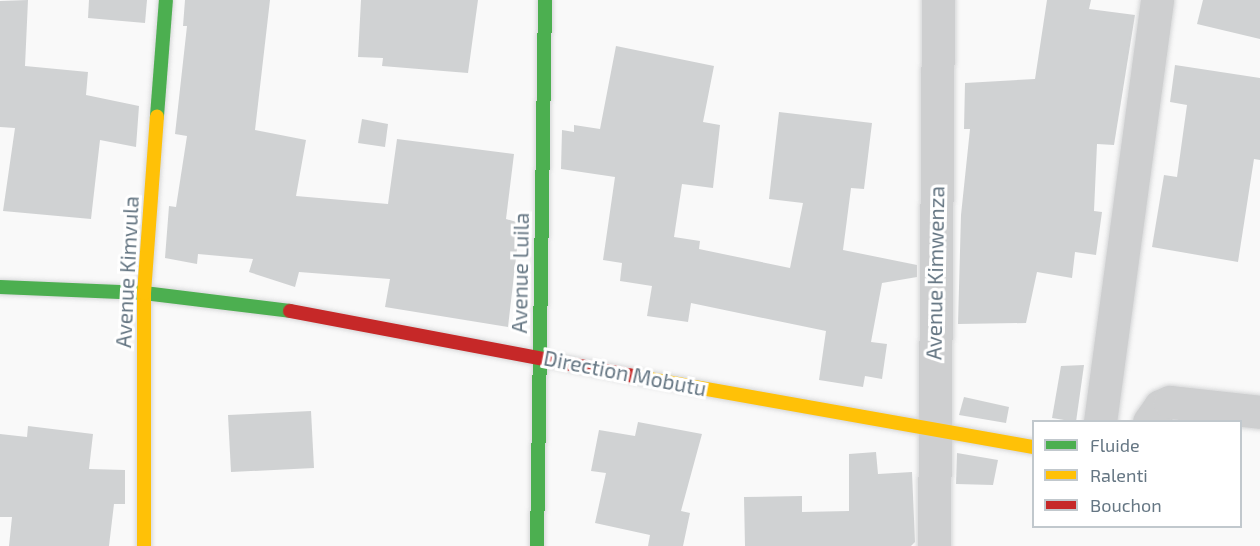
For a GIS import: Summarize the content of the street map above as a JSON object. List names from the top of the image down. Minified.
{"streets":{"street":["Avenue Kimvula","Avenue Luila","Avenue Kimwenza","Direction Mobutu"]},"crossings":[["Avenue Kimvula","Direction Mobutu"],["Avenue Luila","Direction Mobutu"],["Avenue Kimwenza","Direction Mobutu"]],"legend":["Fluide","Ralenti","Bouchon"]}
